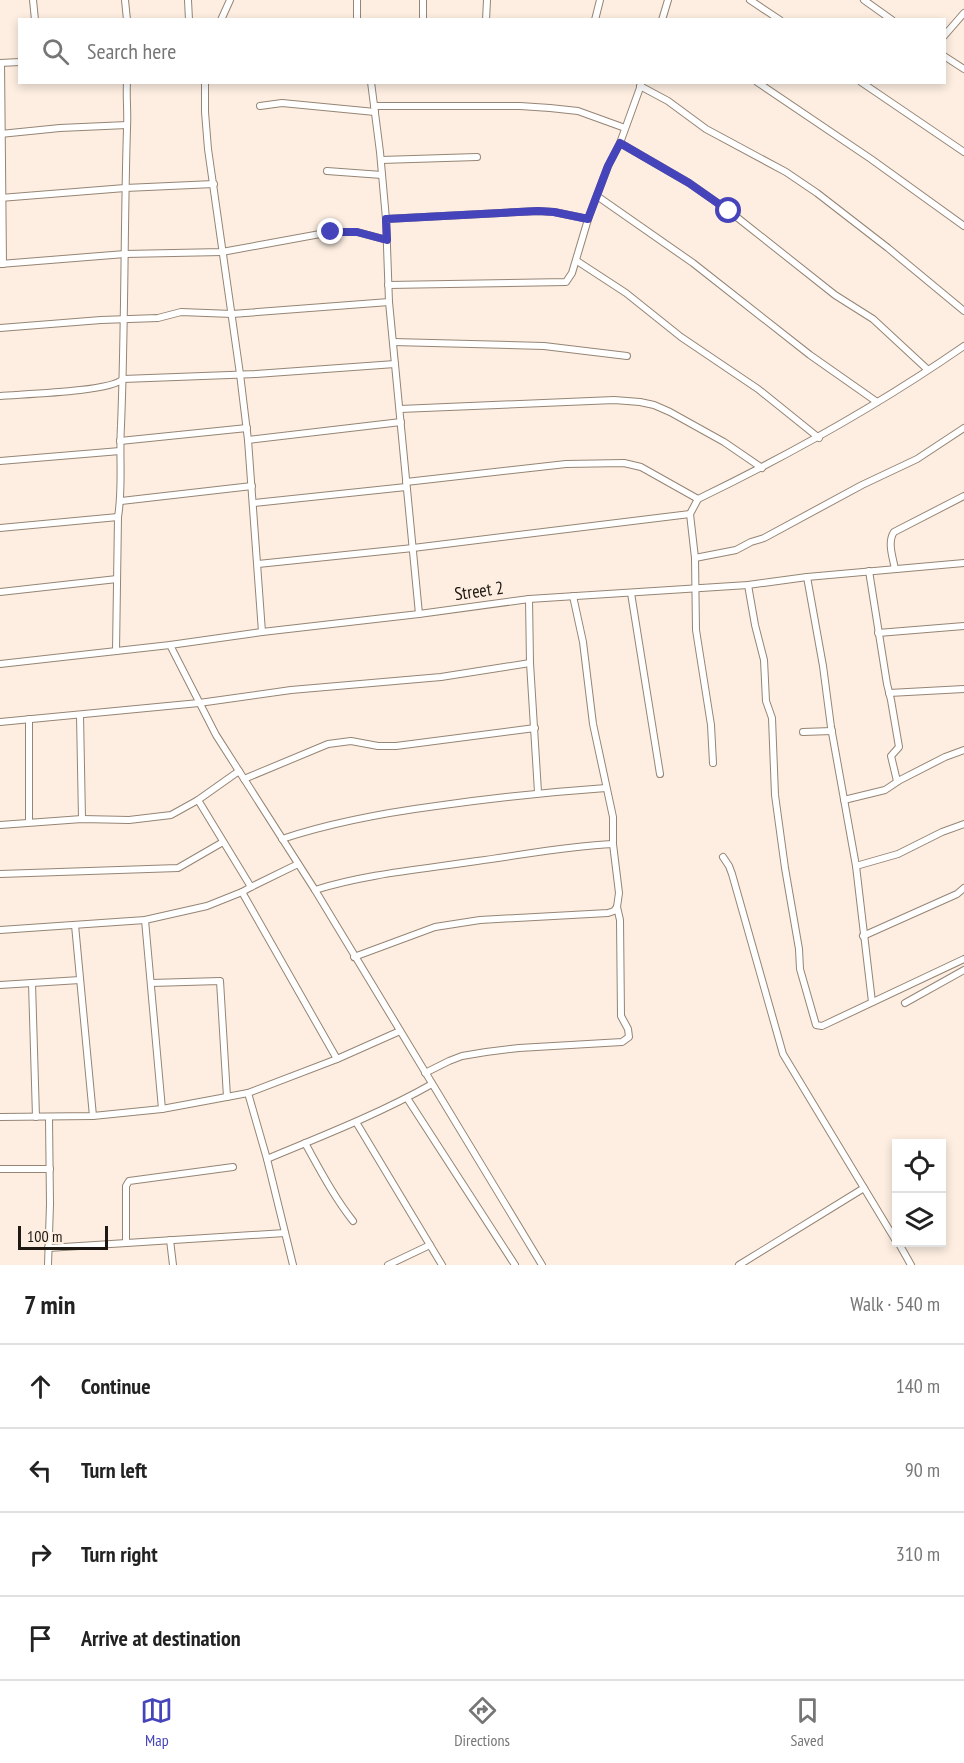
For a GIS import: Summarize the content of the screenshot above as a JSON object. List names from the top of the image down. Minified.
{"streets":{"street":["Street 2"]},"scale_bar":"100 m","page":{"search":"Search here","scale":"100 m","heading":["7 min","Walk · 540 m"],"list":[["Continue","140 m"],["Turn left","90 m"],["Turn right","310 m"],"Arrive at destination"],"nav":["Map","Directions","Saved"]}}
